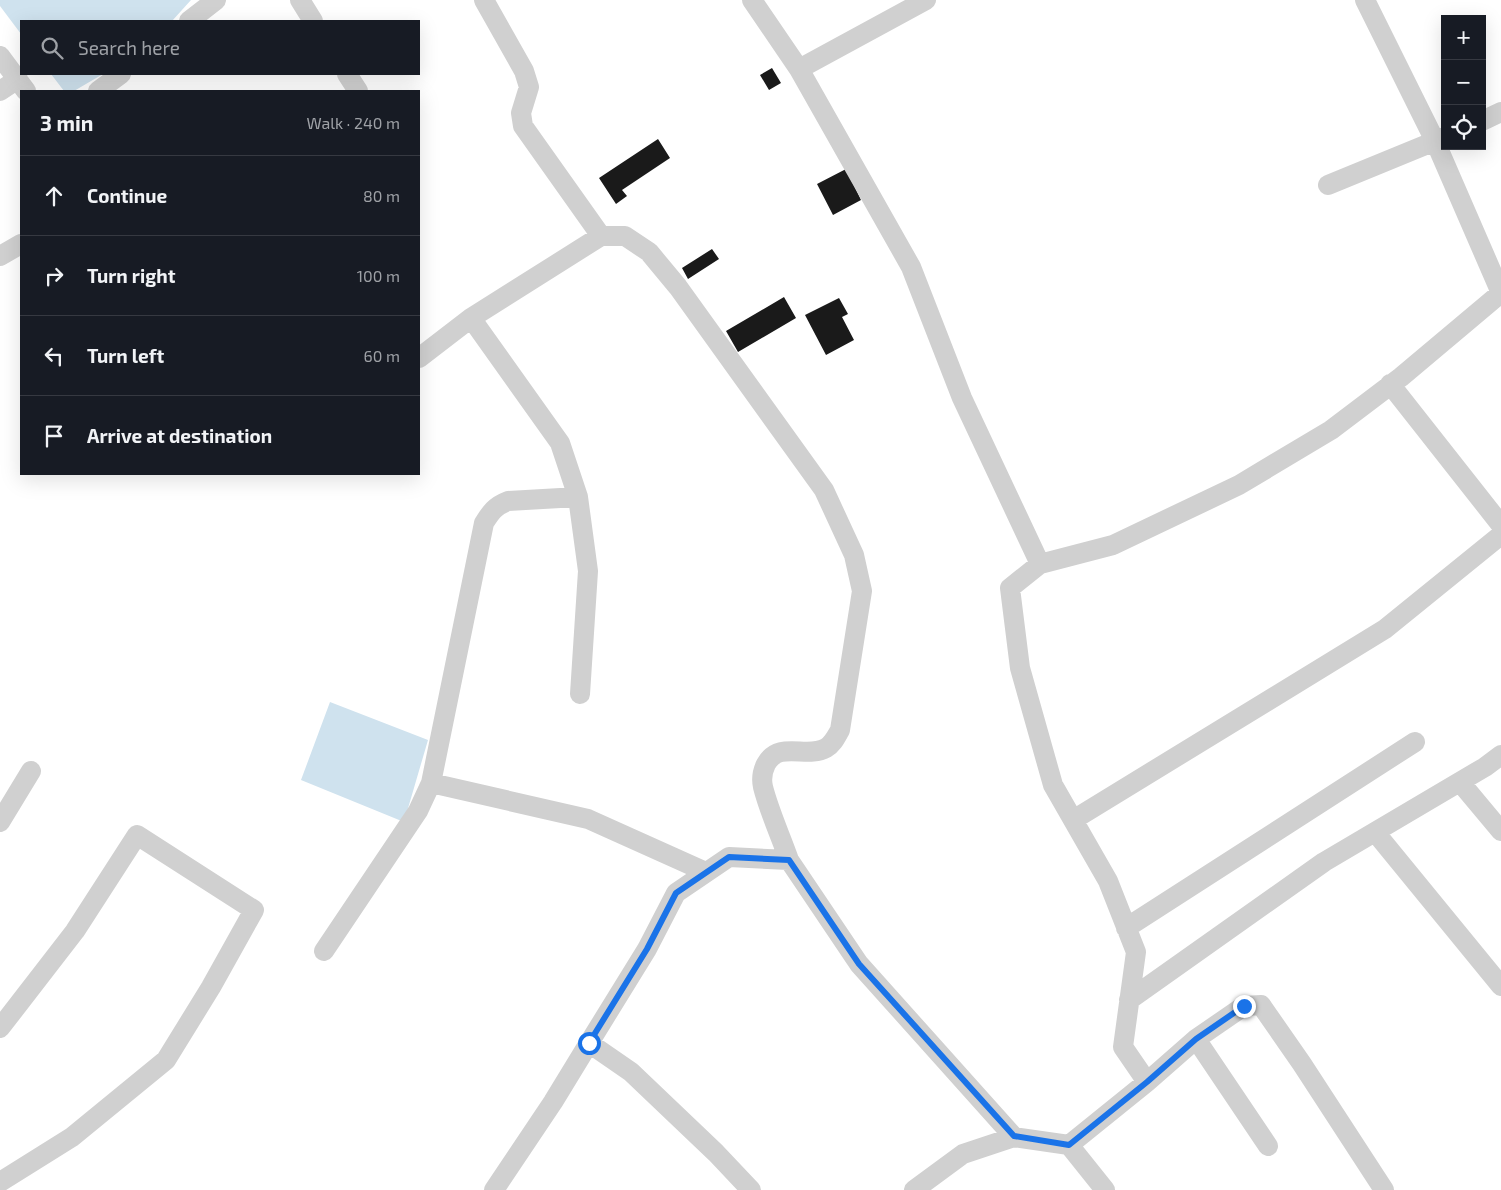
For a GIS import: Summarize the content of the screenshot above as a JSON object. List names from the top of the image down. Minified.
{"page":{"map_buttons":["+","−"],"search":"Search here","heading":["3 min","Walk · 240 m"],"list":[["Continue","80 m"],["Turn right","100 m"],["Turn left","60 m"],"Arrive at destination"]}}
